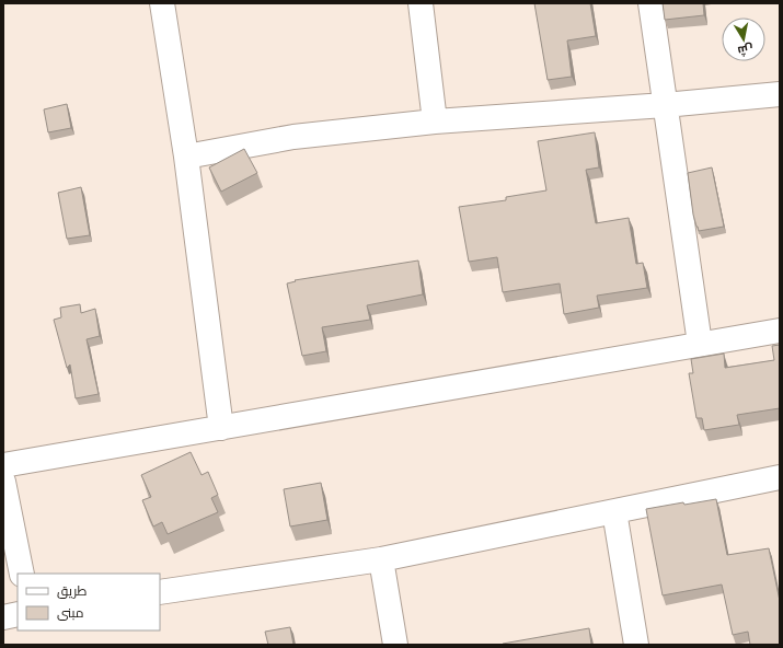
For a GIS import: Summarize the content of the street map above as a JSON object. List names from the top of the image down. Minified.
{"legend":["طريق","مبنى"],"north":"bottom"}
